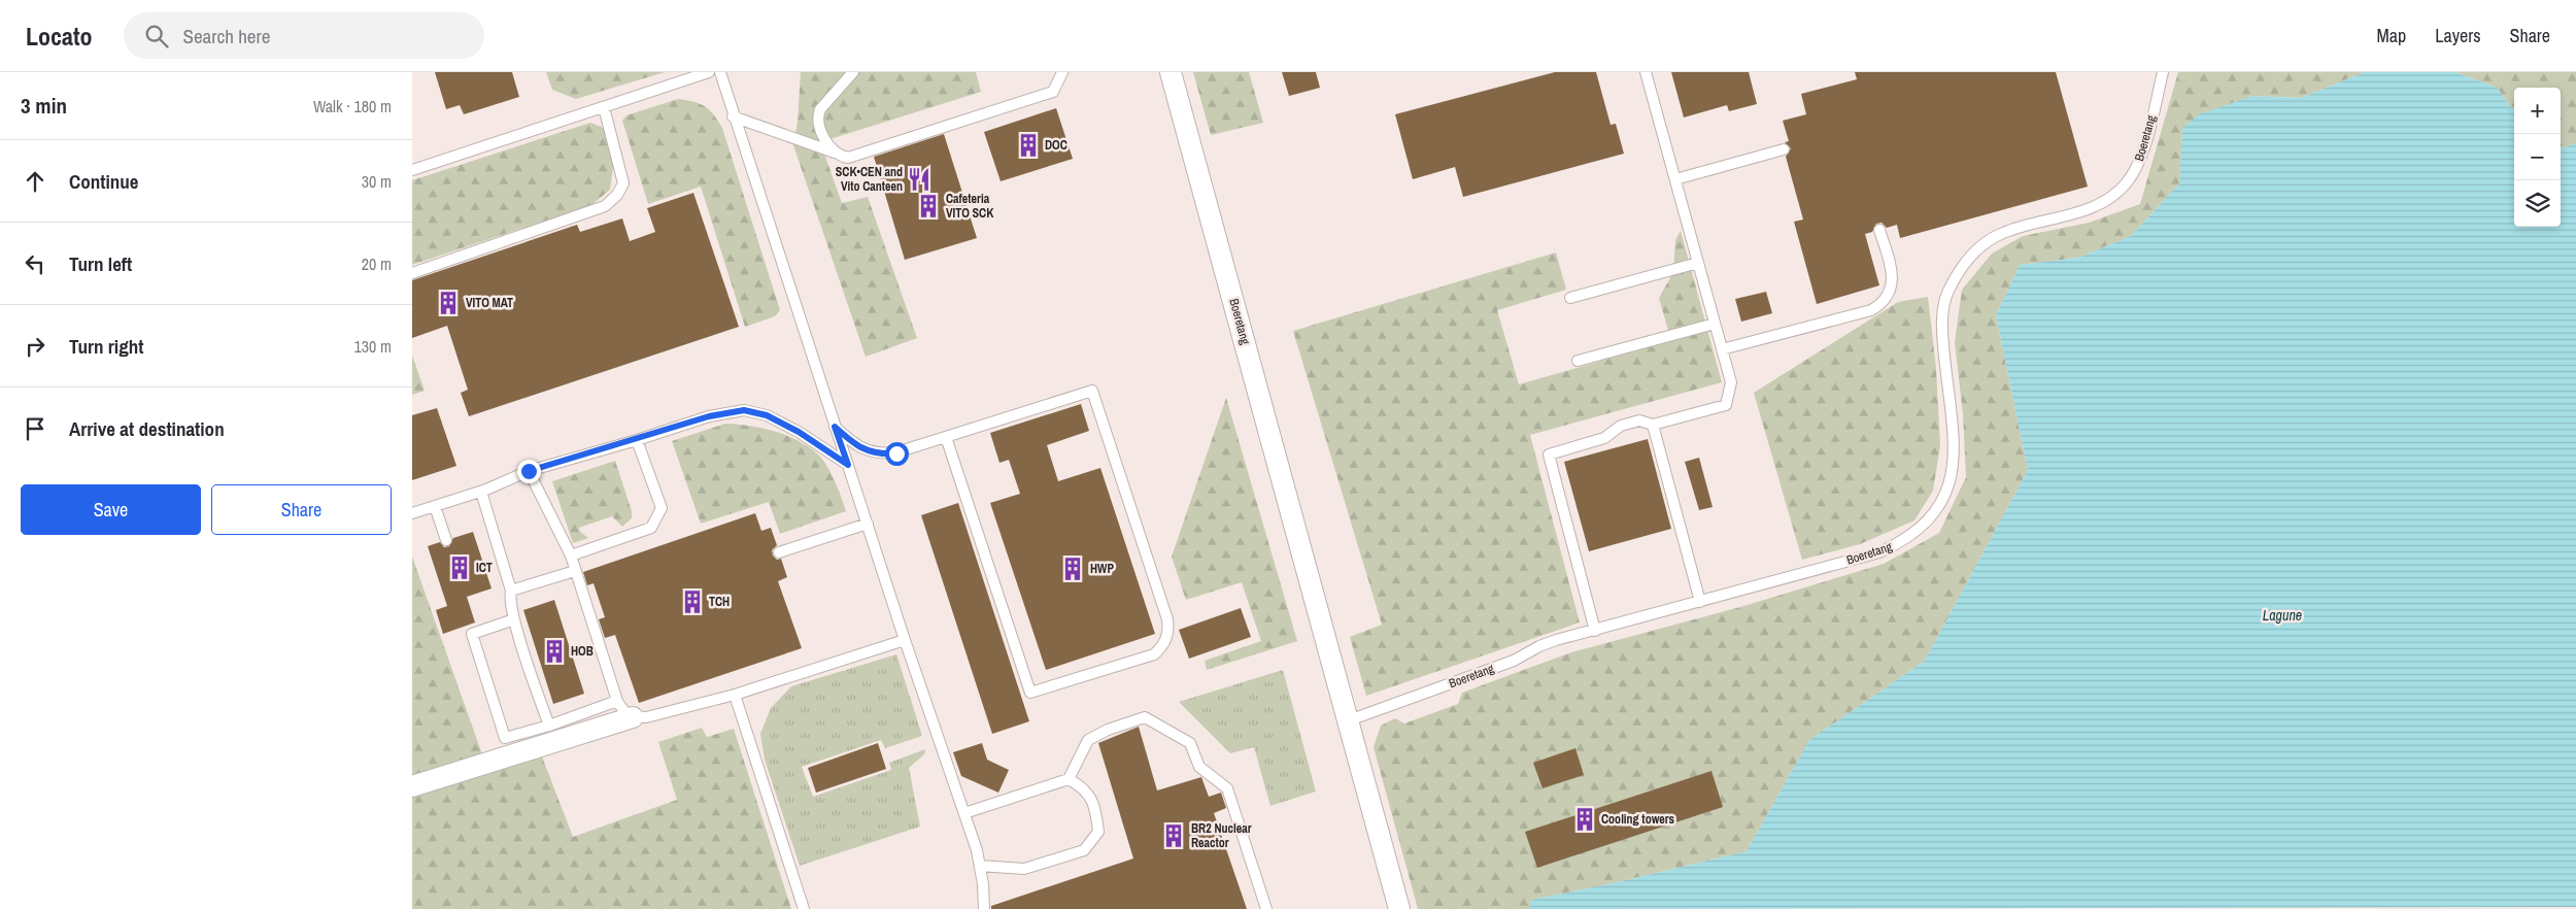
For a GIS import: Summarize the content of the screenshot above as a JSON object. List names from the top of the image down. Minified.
{"streets":{"street":["Boeretang"]},"water":["Lagune"],"places":{"building":["DOC","Cafeteria VITO SCK","VITO MAT","ICT","HWP","TCH","HOB","Cooling towers","BR2 Nuclear Reactor"],"restaurant":["SCK•CEN and Vito Canteen"]},"page":{"header":"Locato","search":"Search here","nav":["Map","Layers","Share"],"heading":["3 min","Walk · 180 m"],"map_buttons":["+","−"],"list":[["Continue","30 m"],["Turn left","20 m"],["Turn right","130 m"],"Arrive at destination"],"buttons":["Save","Share"]}}
